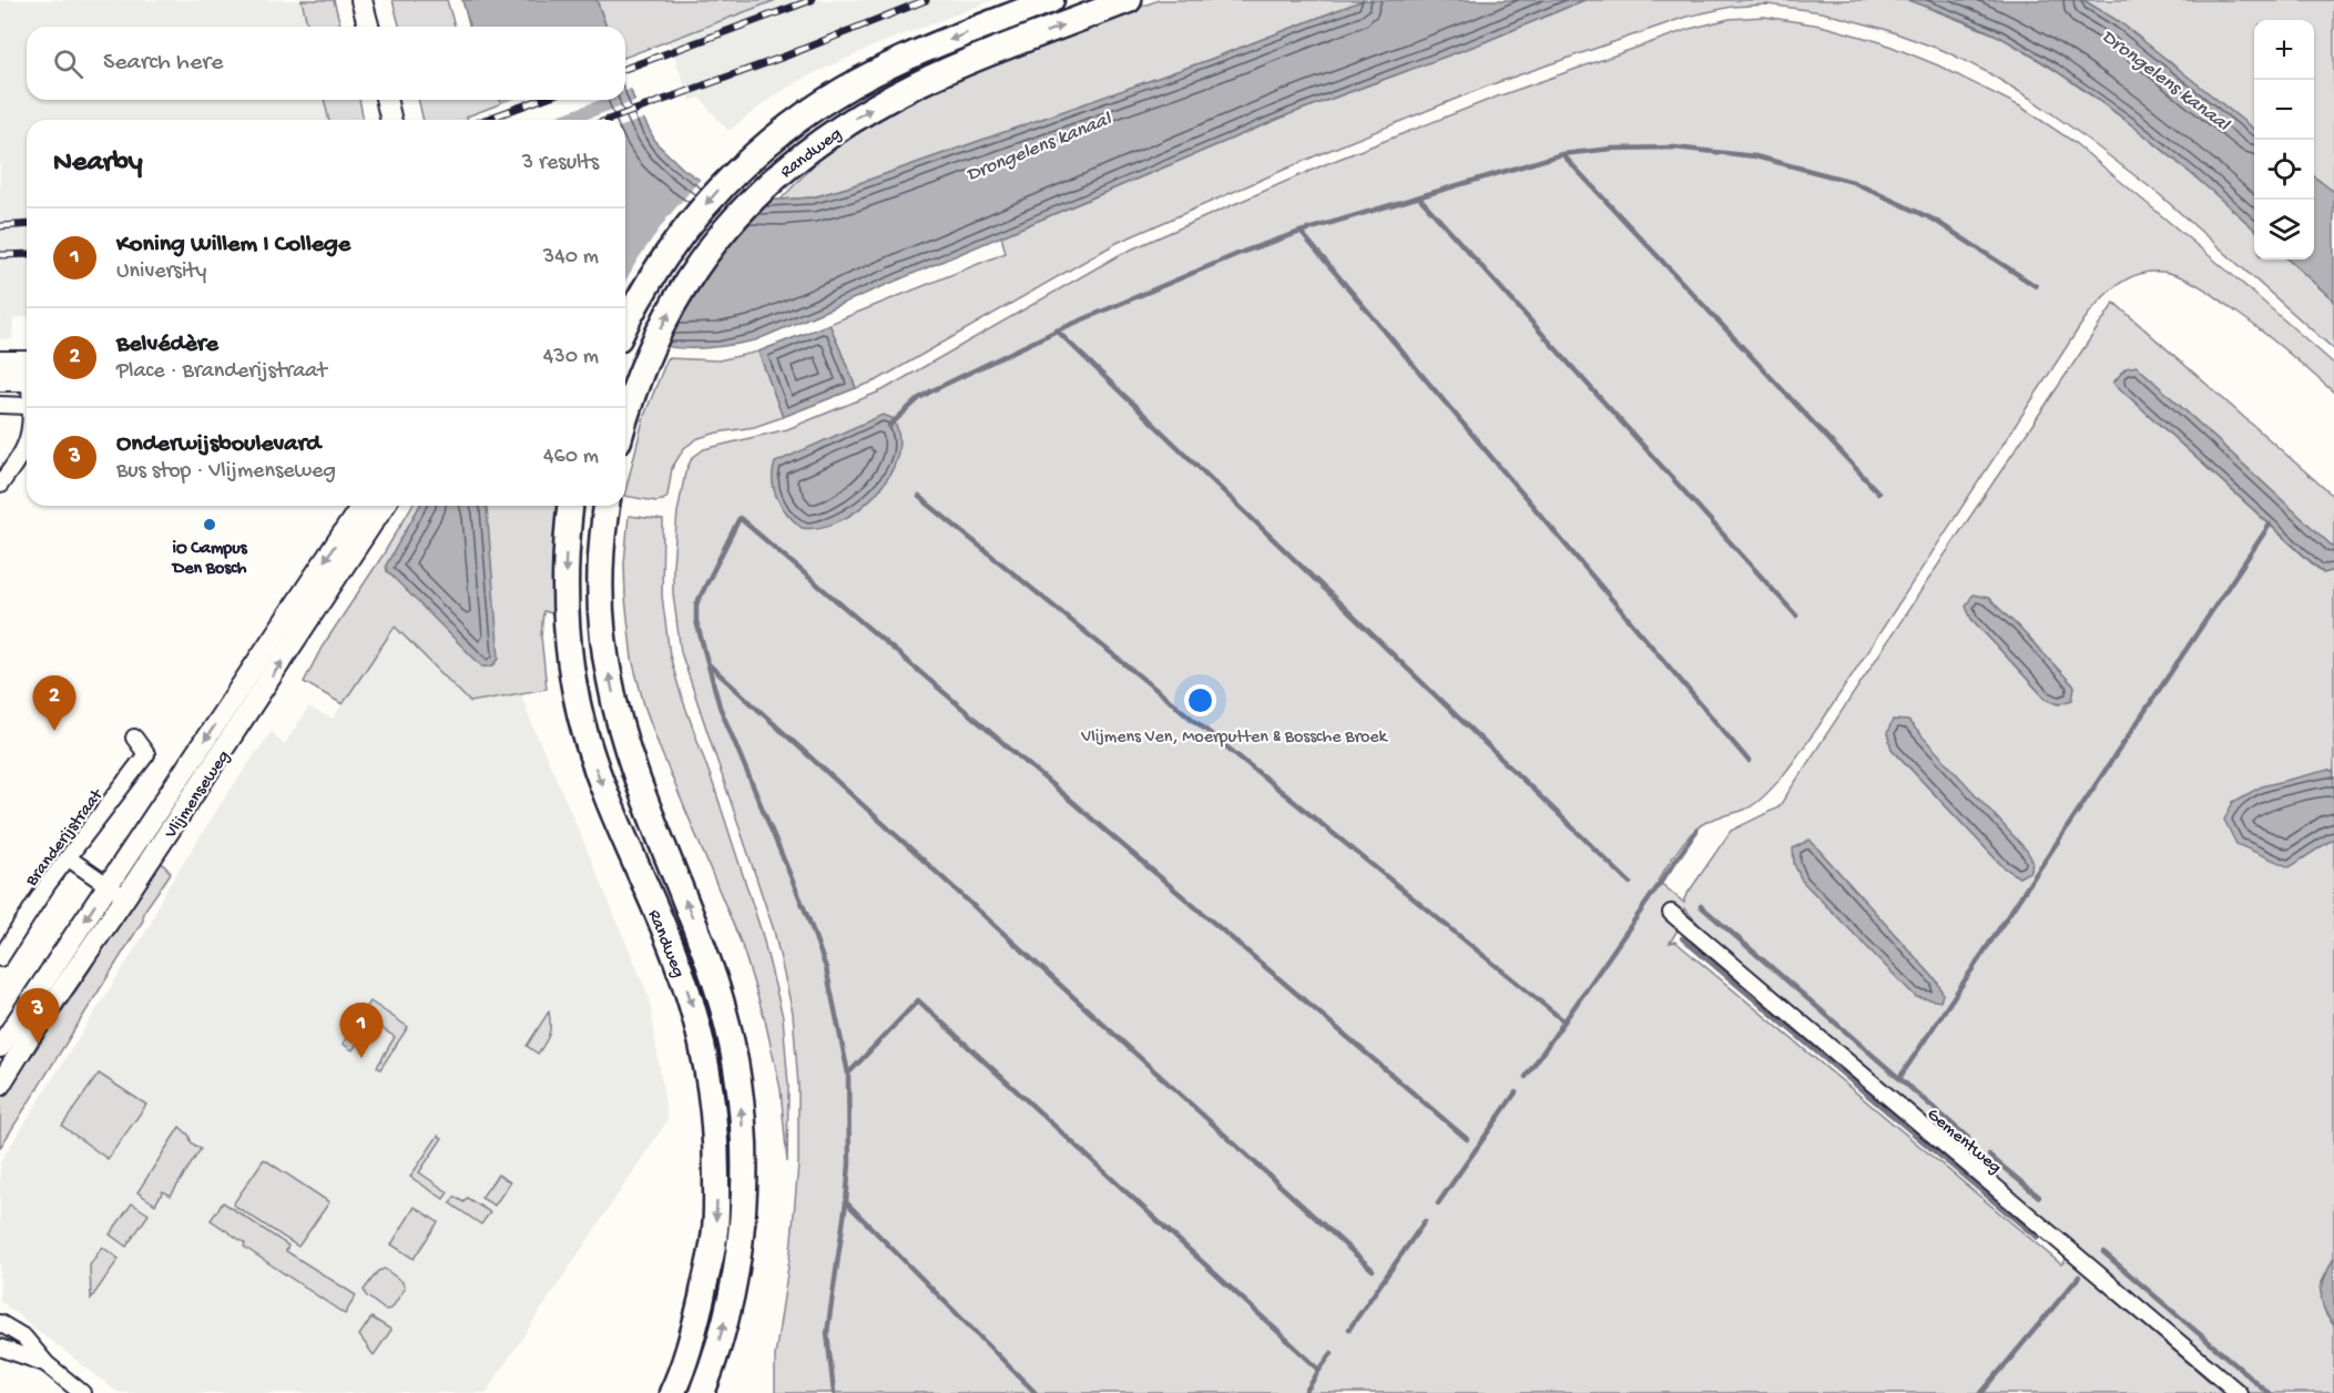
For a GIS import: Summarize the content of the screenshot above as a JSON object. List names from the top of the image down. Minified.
{"streets":{"main road":["Randweg"],"street":["Vlijmenseweg","Branderijstraat","Gementweg"]},"water":["Drongelens kanaal"],"parks":["Vlijmens Ven, Moerputten & Bossche Broek"],"places":["iO Campus Den Bosch"],"page":{"map_buttons":["+","−"],"search":"Search here","heading":["Nearby","3 results"],"list":[{"mark":"1","name":"Koning Willem I College","note":"University","value":"340 m"},{"mark":"2","name":"Belvédère","note":"Place · Branderijstraat","value":"430 m"},{"mark":"3","name":"Onderwijsboulevard","note":"Bus stop · Vlijmenseweg","value":"460 m"}],"pins":["2","3","1"]}}
